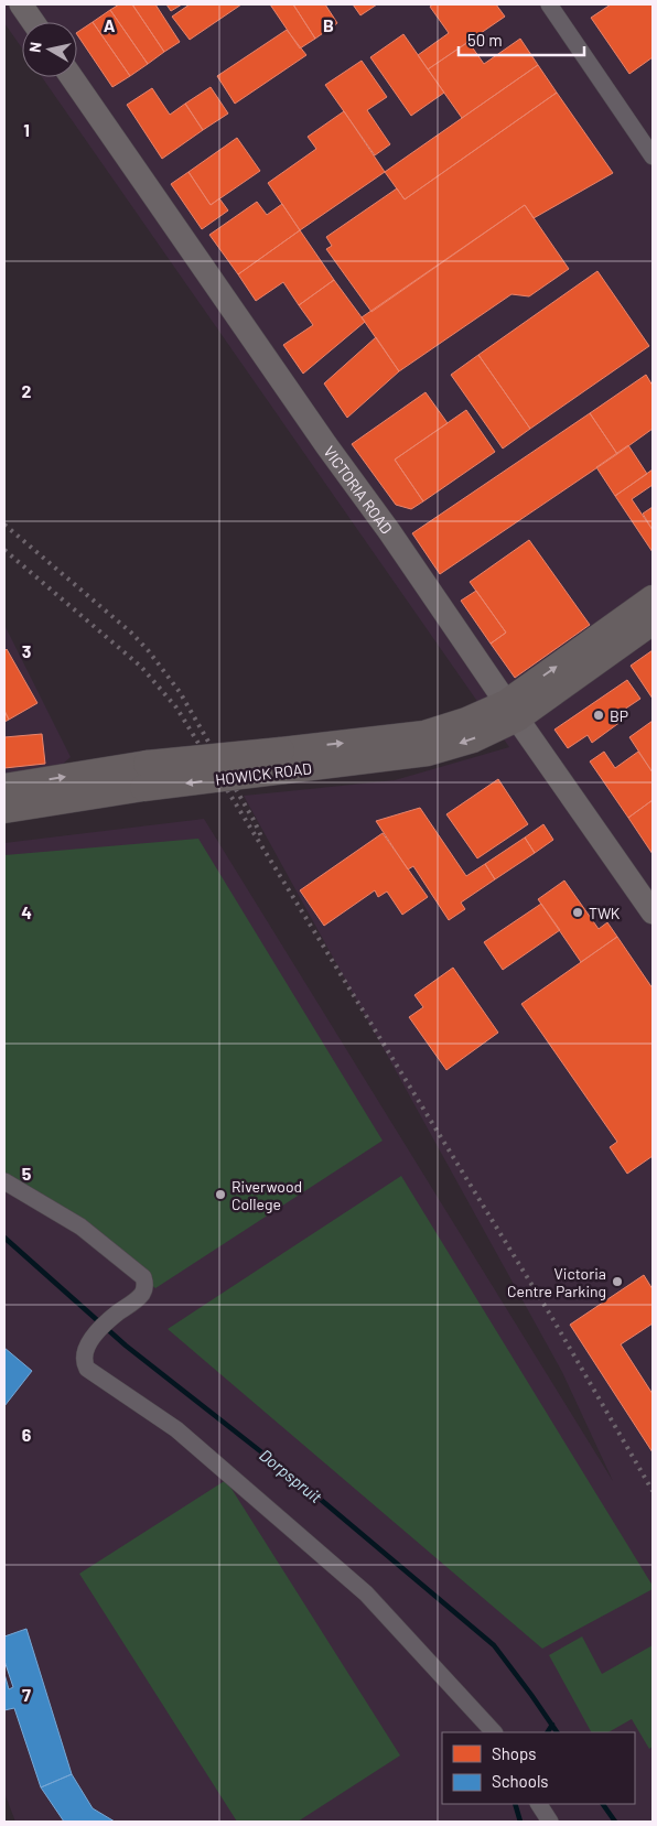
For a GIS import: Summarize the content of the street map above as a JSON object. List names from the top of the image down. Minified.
{"streets":{"main road":["VICTORIA ROAD","HOWICK ROAD"]},"crossings":[["VICTORIA ROAD","HOWICK ROAD"]],"water":["Dorpspruit"],"places":["BP","TWK","Riverwood College","Victoria Centre Parking"],"legend":["Shops","Schools"],"scale_bar":"50 m","north":"left","grid":{"columns":["A","B"],"rows":["1","2","3","4","5","6","7"]}}
